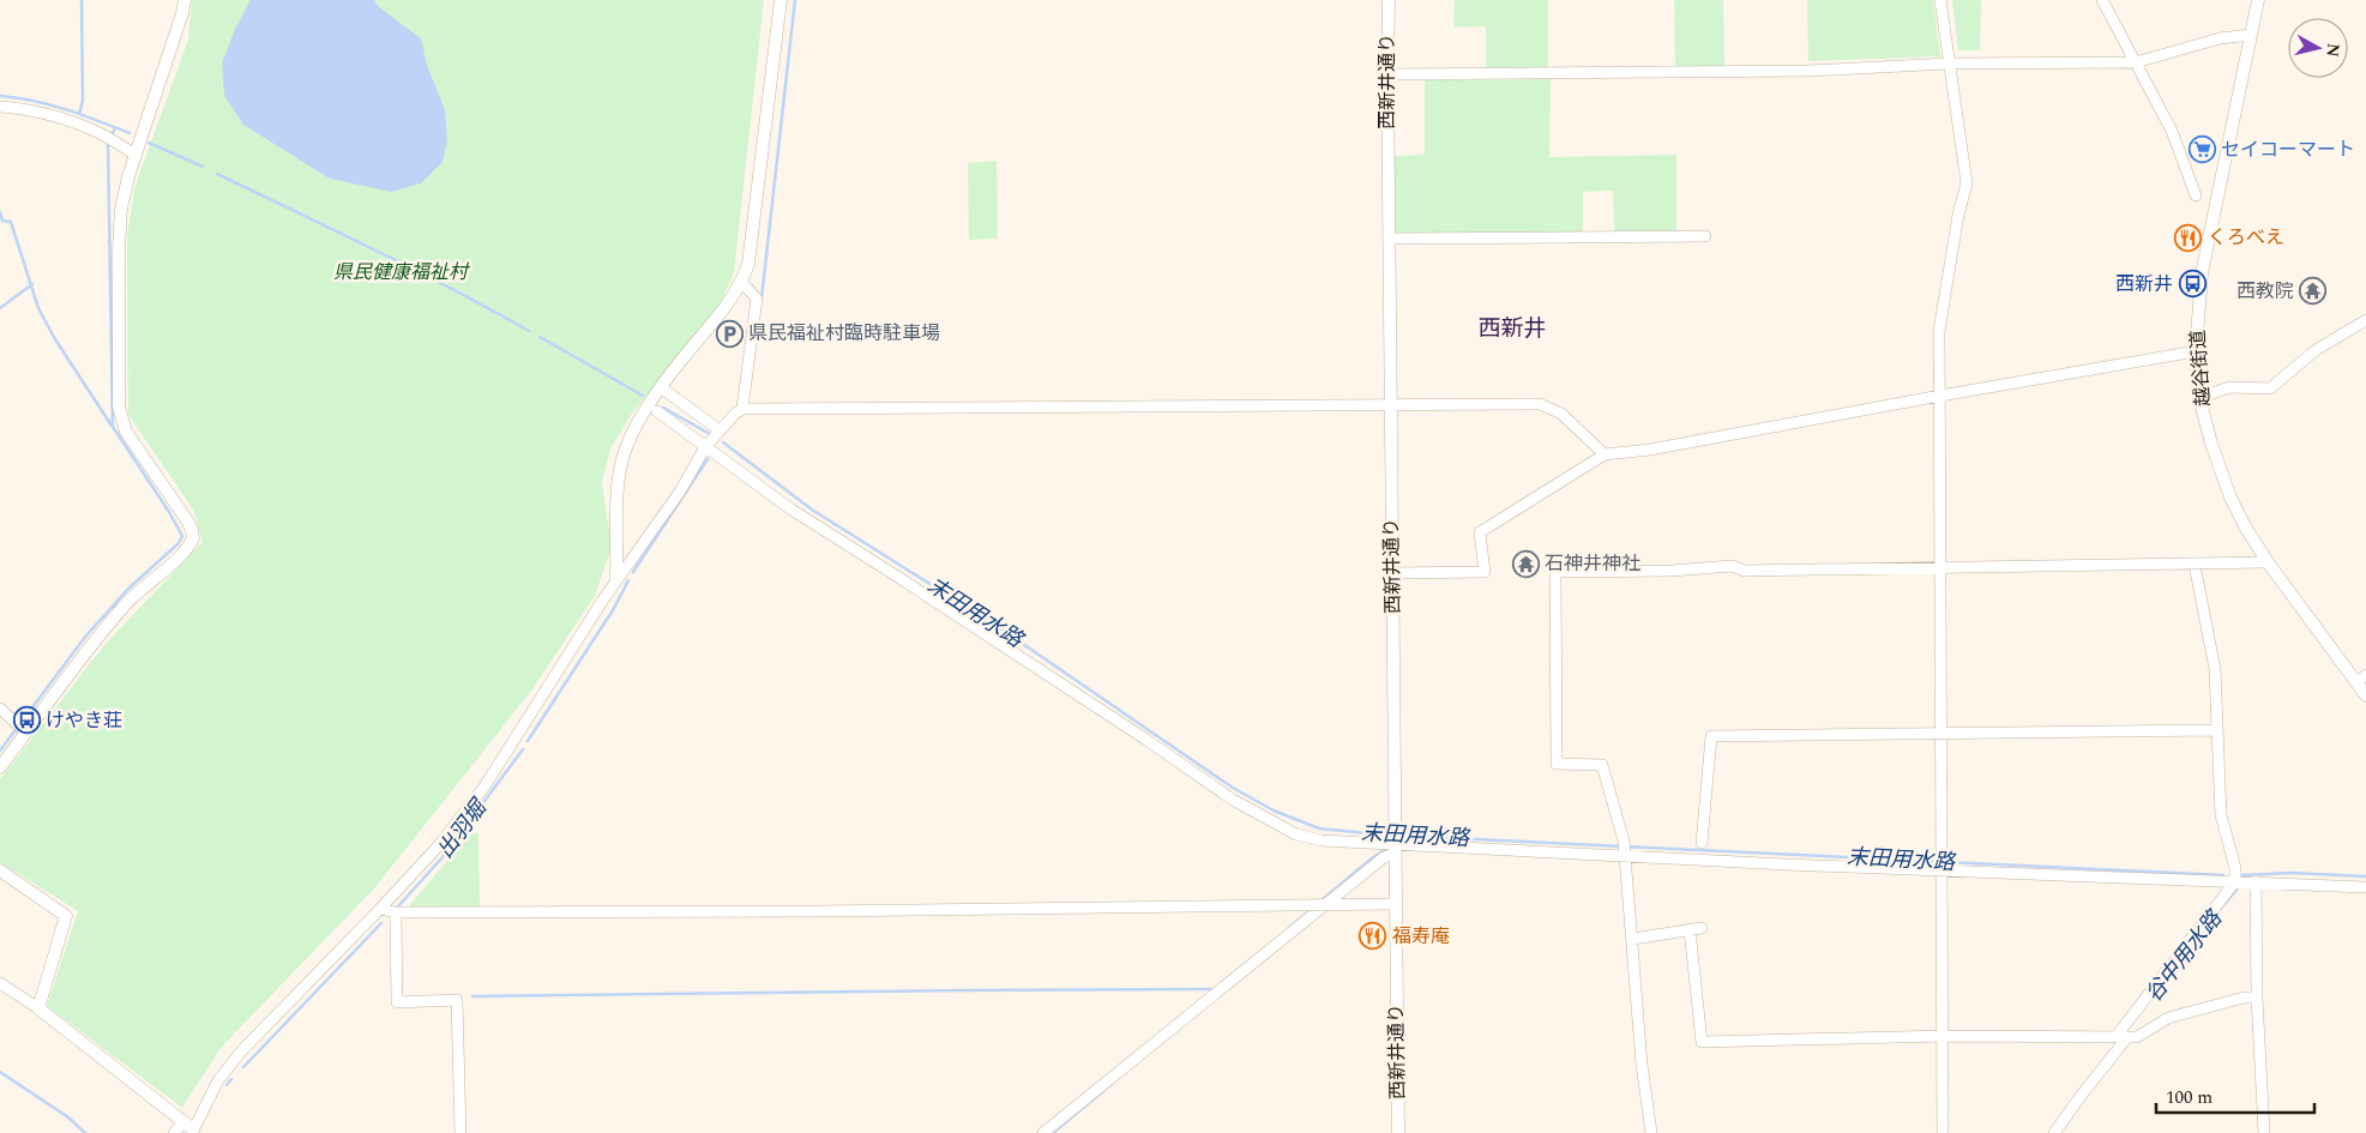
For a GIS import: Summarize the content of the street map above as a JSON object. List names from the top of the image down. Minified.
{"streets":{"street":["西新井通り","越谷街道"]},"districts":["西新井"],"water":["末田用水路","出羽堀","谷中用水路"],"parks":["県民健康福祉村"],"places":{"supermarket":["セイコーマート"],"restaurant":["くろべえ","福寿庵"],"bus stop":["西新井","けやき荘"],"temple":["西教院","石神井神社"],"parking":["県民福祉村臨時駐車場"]},"scale_bar":"100 m","north":"right"}
